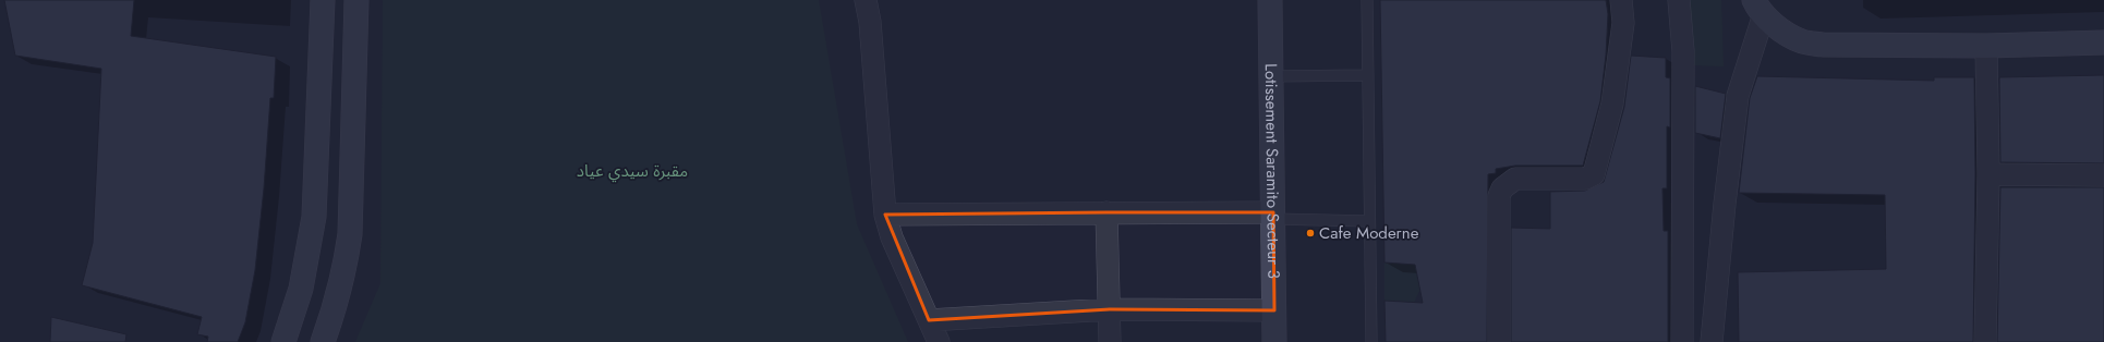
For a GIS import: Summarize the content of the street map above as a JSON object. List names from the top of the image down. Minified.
{"streets":{"street":["Lotissement Saramito Secteur 3"]},"parks":["مقبرة سيدي عياد"],"places":["Cafe Moderne"]}
